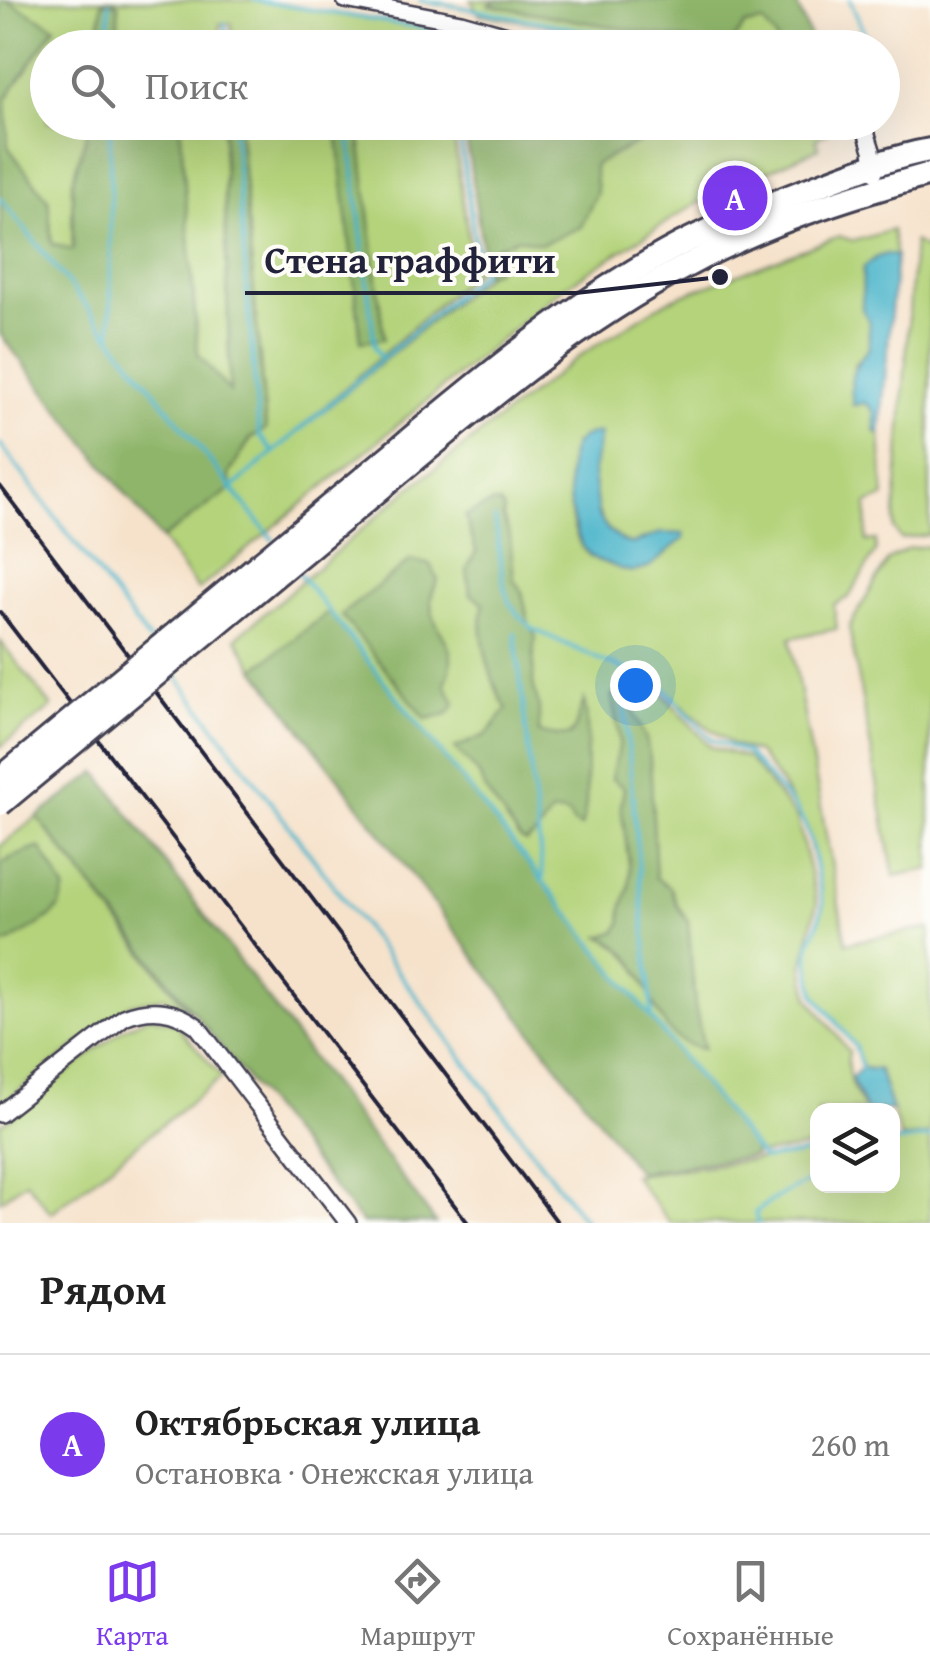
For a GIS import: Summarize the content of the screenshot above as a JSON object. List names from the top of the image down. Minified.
{"places":["Стена граффити"],"page":{"search":"Поиск","pins":"A","heading":"Рядом","list":[{"mark":"A","name":"Октябрьская улица","note":"Остановка · Онежская улица","value":"260 m"}],"nav":["Карта","Маршрут","Сохранённые"]}}
